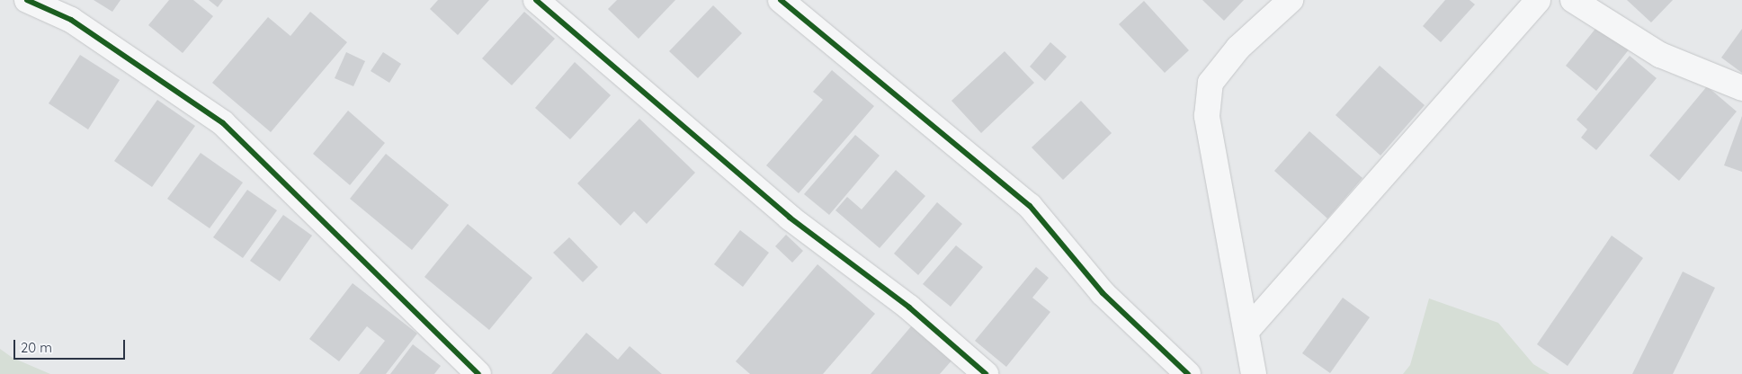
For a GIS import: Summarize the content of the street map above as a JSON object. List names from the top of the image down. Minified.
{"scale_bar":"20 m"}
